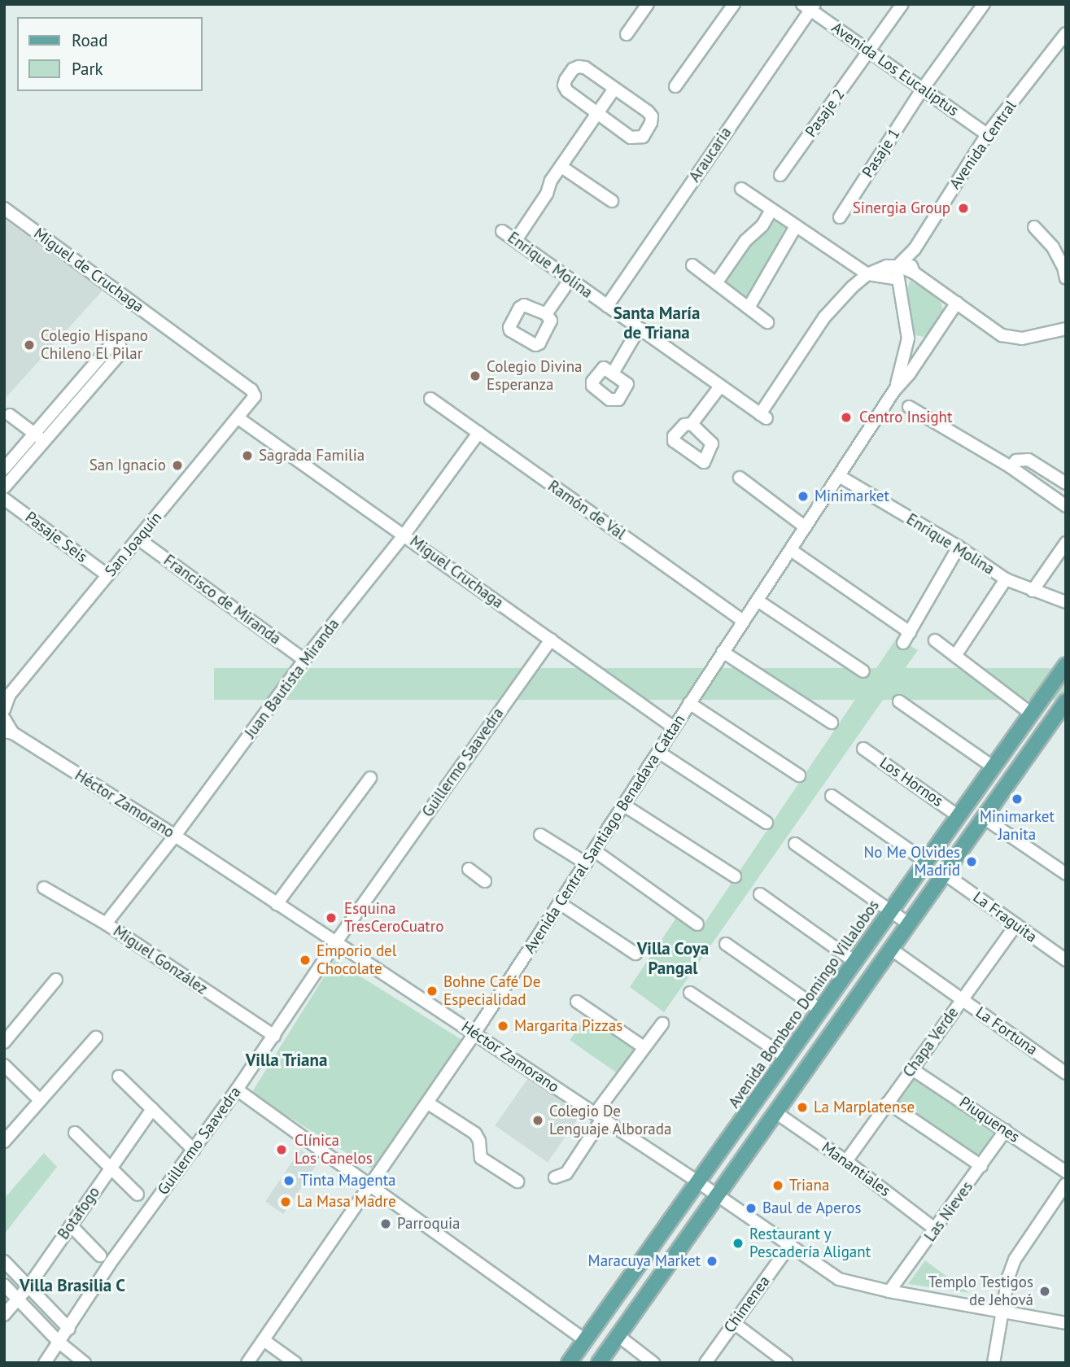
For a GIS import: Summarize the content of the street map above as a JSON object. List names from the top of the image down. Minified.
{"streets":{"main road":["Avenida Bombero Domingo Villalobos"],"street":["Avenida Los Eucaliptus","Pasaje 2","Avenida Central","Pasaje 1","Araucaria","Enrique Molina","Miguel de Cruchaga","Ramón de Val","Pasaje Seis","San Joaquín","Miguel Cruchaga","Francisco de Miranda","Juan Bautista Miranda","Guillermo Saavedra","Los Hornos","Héctor Zamorano","Avenida Central Santiago Benadava Cattan","La Fraguita","Miguel González","La Fortuna","Chapa Verde","Piuquenes","Manantiales","Las Nieves","Botafogo","Chimenea"]},"crossings":[["Avenida Los Eucaliptus","Pasaje 2"],["Avenida Los Eucaliptus","Avenida Central"],["Avenida Los Eucaliptus","Pasaje 1"],["Avenida Los Eucaliptus","Araucaria"],["Araucaria","Enrique Molina"],["Enrique Molina","Avenida Central Santiago Benadava Cattan"],["Miguel de Cruchaga","San Joaquín"],["Ramón de Val","Juan Bautista Miranda"],["Ramón de Val","Avenida Central Santiago Benadava Cattan"],["Pasaje Seis","San Joaquín"],["San Joaquín","Miguel Cruchaga"],["San Joaquín","Francisco de Miranda"],["Miguel Cruchaga","Juan Bautista Miranda"],["Miguel Cruchaga","Guillermo Saavedra"],["Miguel Cruchaga","Avenida Central Santiago Benadava Cattan"],["Francisco de Miranda","Juan Bautista Miranda"],["Juan Bautista Miranda","Héctor Zamorano"],["Juan Bautista Miranda","Miguel González"],["Guillermo Saavedra","Héctor Zamorano"],["Guillermo Saavedra","Miguel González"],["Los Hornos","Avenida Bombero Domingo Villalobos"],["Héctor Zamorano","Avenida Central Santiago Benadava Cattan"],["Héctor Zamorano","Avenida Bombero Domingo Villalobos"],["Héctor Zamorano","Las Nieves"],["Héctor Zamorano","Chimenea"],["La Fraguita","Chapa Verde"],["La Fortuna","Chapa Verde"],["Chapa Verde","Piuquenes"],["Chapa Verde","Manantiales"],["Piuquenes","Las Nieves"],["Manantiales","Las Nieves"]],"districts":["Santa María de Triana","Villa Coya Pangal","Villa Triana","Villa Brasilia C"],"places":["Sinergia Group","Colegio Hispano Chileno El Pilar","Colegio Divina Esperanza","Centro Insight","Sagrada Familia","San Ignacio","Minimarket","Minimarket Janita","No Me Olvides Madrid","Esquina TresCeroCuatro","Emporio del Chocolate","Bohne Café De Especialidad","Margarita Pizzas","La Marplatense","Colegio De Lenguaje Alborada","Clínica Los Canelos","Tinta Magenta","Triana","La Masa Madre","Baul de Aperos","Parroquia","Restaurant y Pescadería Aligant","Maracuya Market","Templo Testigos de Jehová"],"legend":["Road","Park"]}
